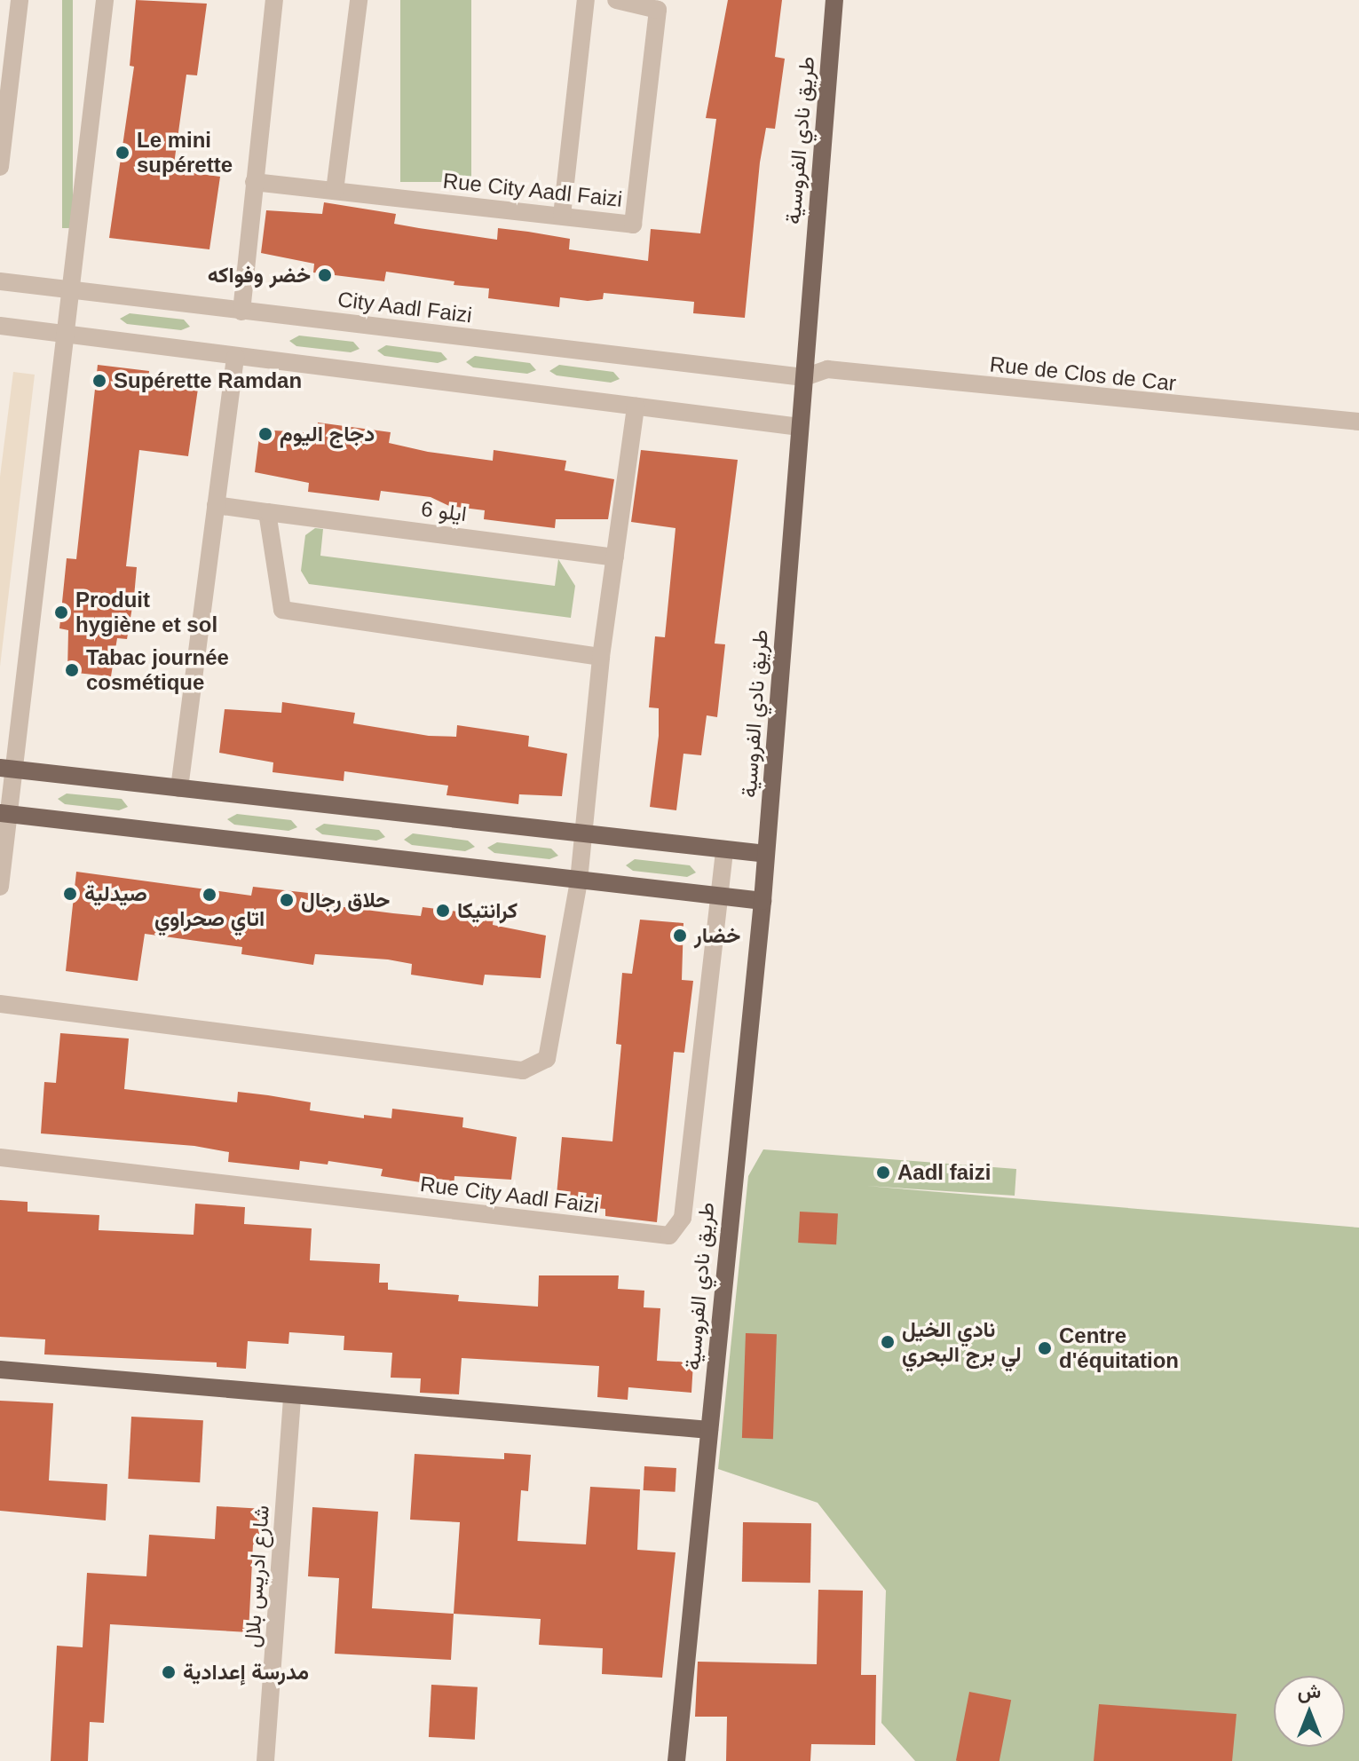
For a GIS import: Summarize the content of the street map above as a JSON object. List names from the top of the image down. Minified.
{"streets":{"main road":["طريق نادي الفروسية"],"street":["Rue City Aadl Faizi","City Aadl Faizi","Rue de Clos de Car","ايلو 6","شارع ادريس بلال"]},"crossings":[["طريق نادي الفروسية","City Aadl Faizi"],["طريق نادي الفروسية","Rue de Clos de Car"],["City Aadl Faizi","Rue de Clos de Car"]],"places":["Le mini supérette","خضر وفواكه","Supérette Ramdan","دجاج اليوم","Produit hygiène et sol","Tabac journée cosmétique","صيدلية","اتاي صحراوي","حلاق رجال","كرانتيكا","خضار","Aadl faizi","نادي الخيل لي برج البحري","Centre d'équitation","مدرسة إعدادية"],"north":"top"}
